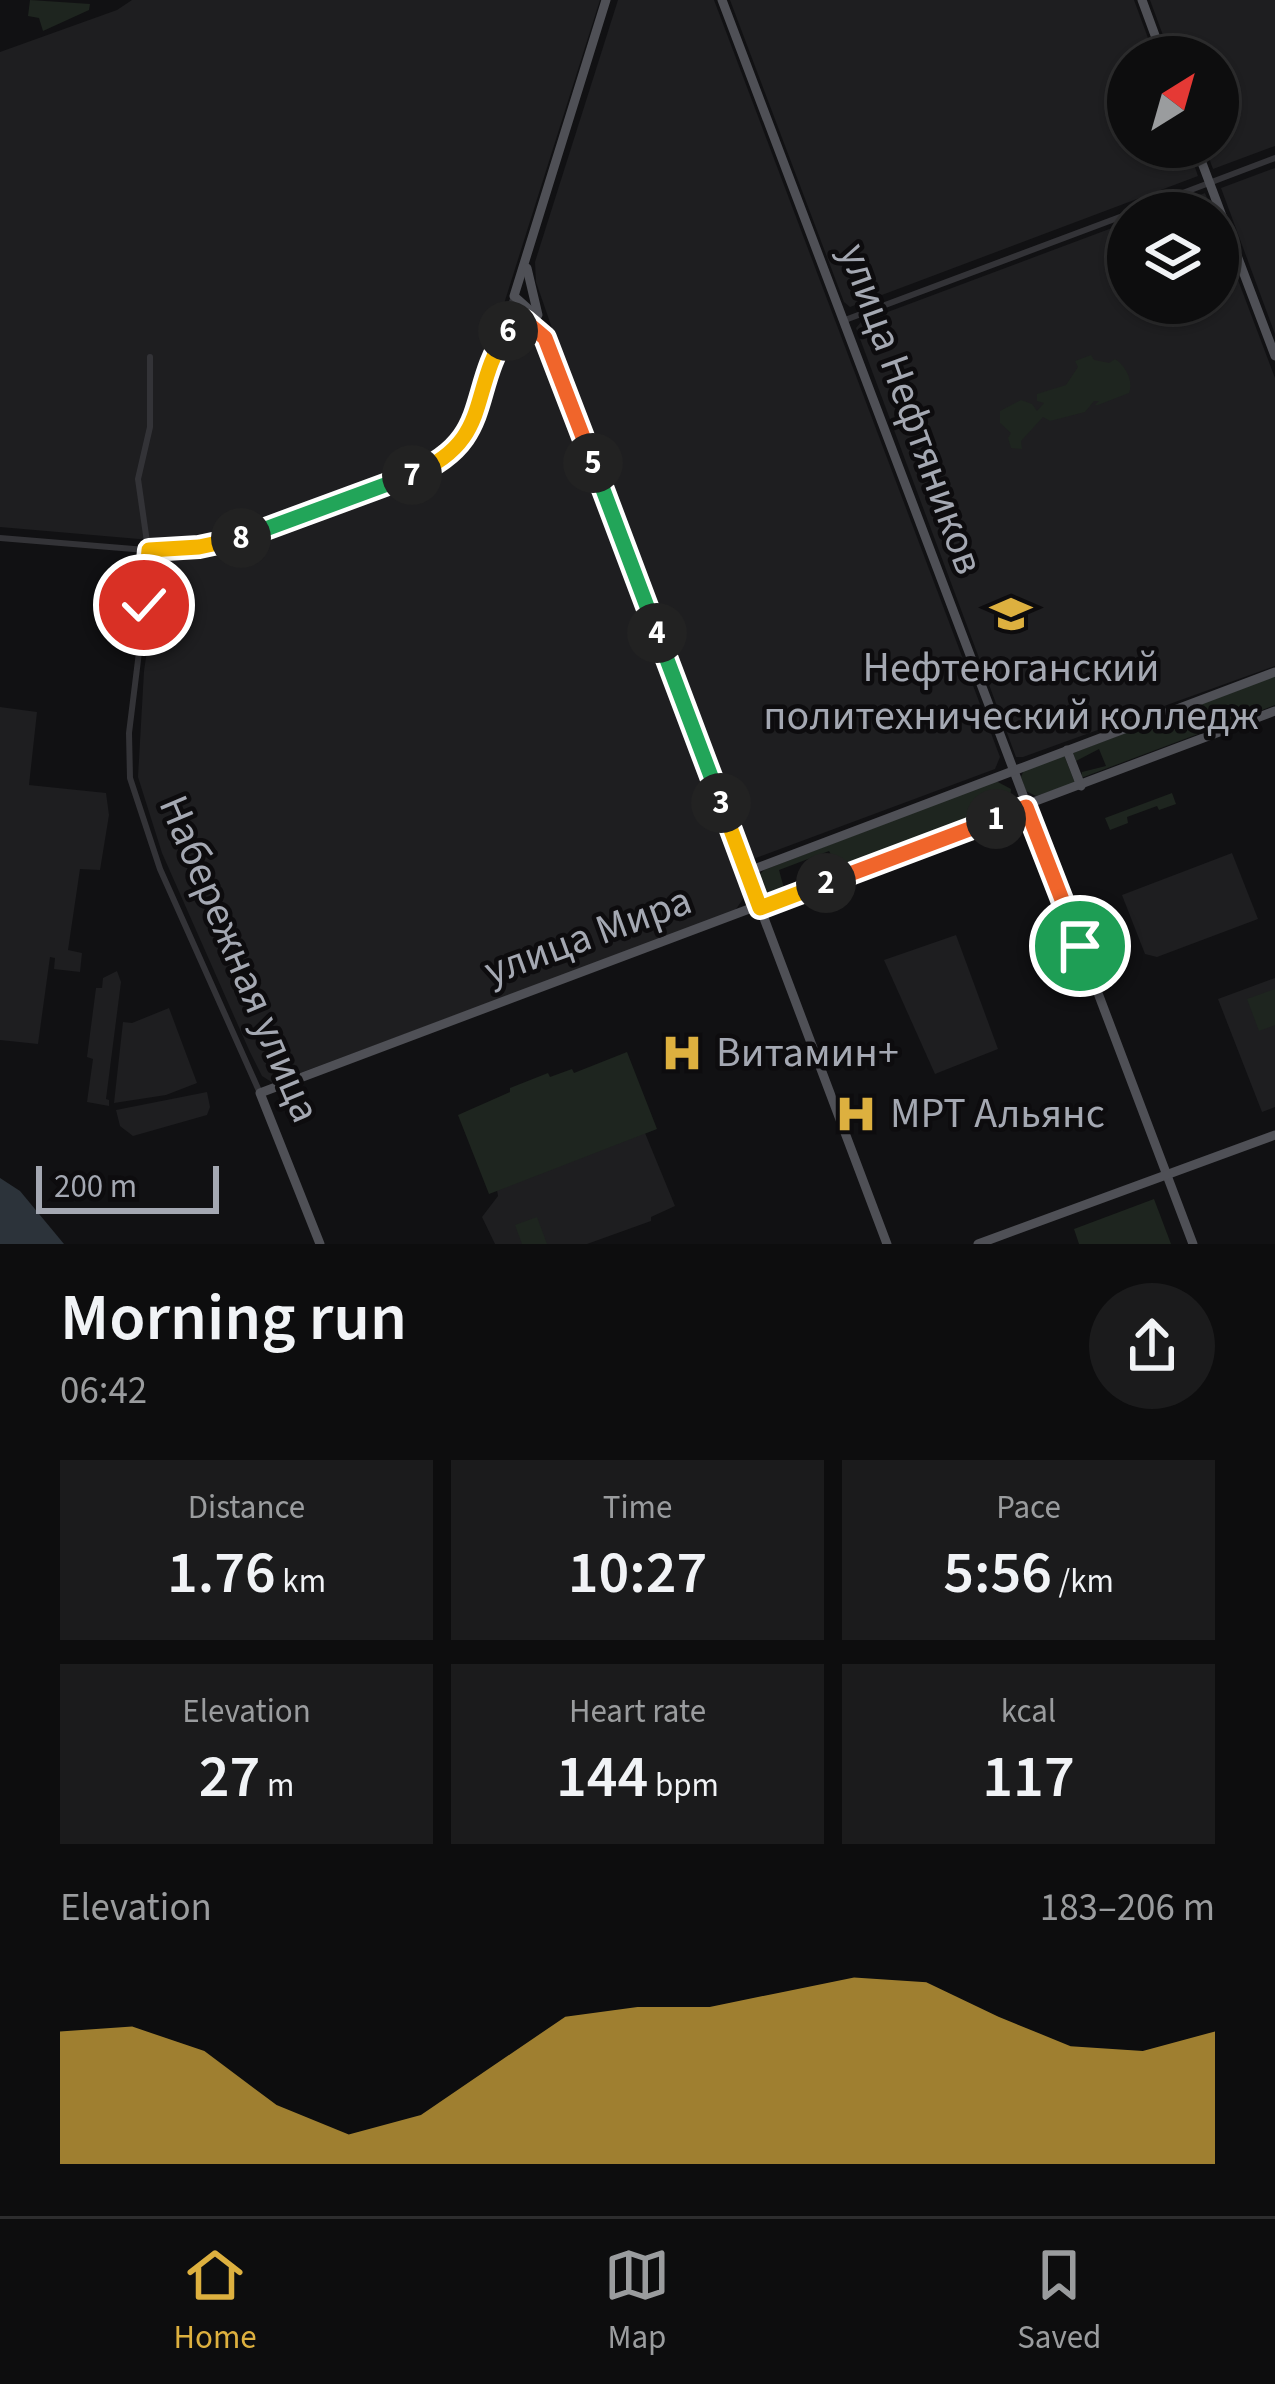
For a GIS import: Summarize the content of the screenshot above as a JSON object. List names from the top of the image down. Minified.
{"streets":{"main road":["улица Нефтяников","улица Мира","Набережная улица"]},"crossings":[["улица Нефтяников","улица Мира"],["улица Мира","Набережная улица"]],"places":{"school or university":["Нефтеюганский политехнический колледж"],"hospital":["Витамин+","МРТ Альянс"]},"scale_bar":"200 m","north":"top right","page":{"pins":["6","5","7","8","4","3","1","2"],"scale":"200 m","heading":["Morning run","06:42"],"stats":[["Distance","1.76 km"],["Time","10:27"],["Pace","5:56 /km"],["Elevation","27 m"],["Heart rate","144 bpm"],["kcal","117"]],"chart":["Elevation","183–206 m"],"tabs":["Home","Map","Saved"]}}
